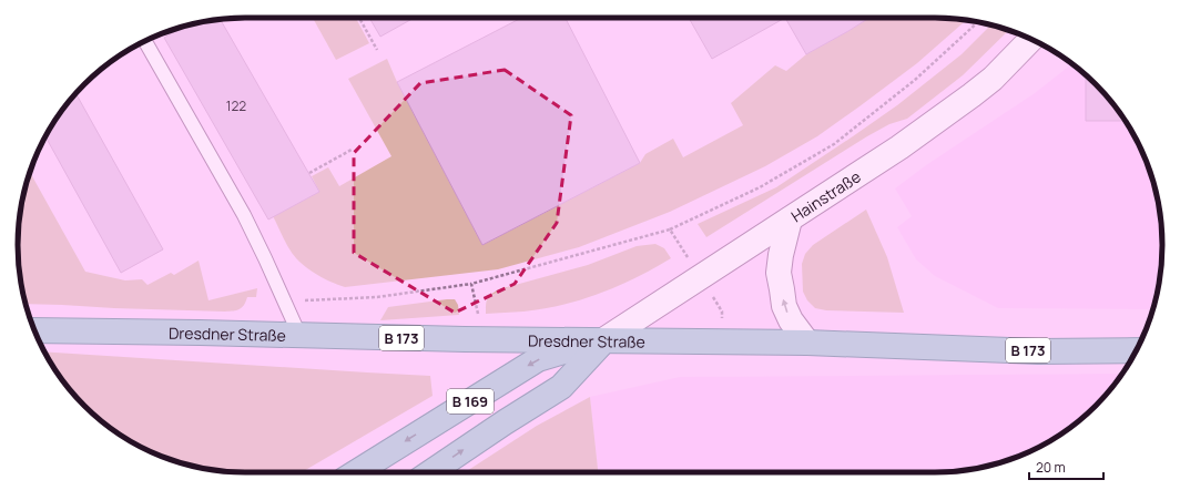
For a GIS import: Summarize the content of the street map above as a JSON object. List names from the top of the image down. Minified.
{"streets":{"main road":["Hainstraße","Dresdner Straße","B 173","B 169"]},"crossings":[["Hainstraße","Dresdner Straße"],["Hainstraße","B 169"],["Dresdner Straße","B 169"]],"house_numbers":["122"],"scale_bar":"20 m"}
